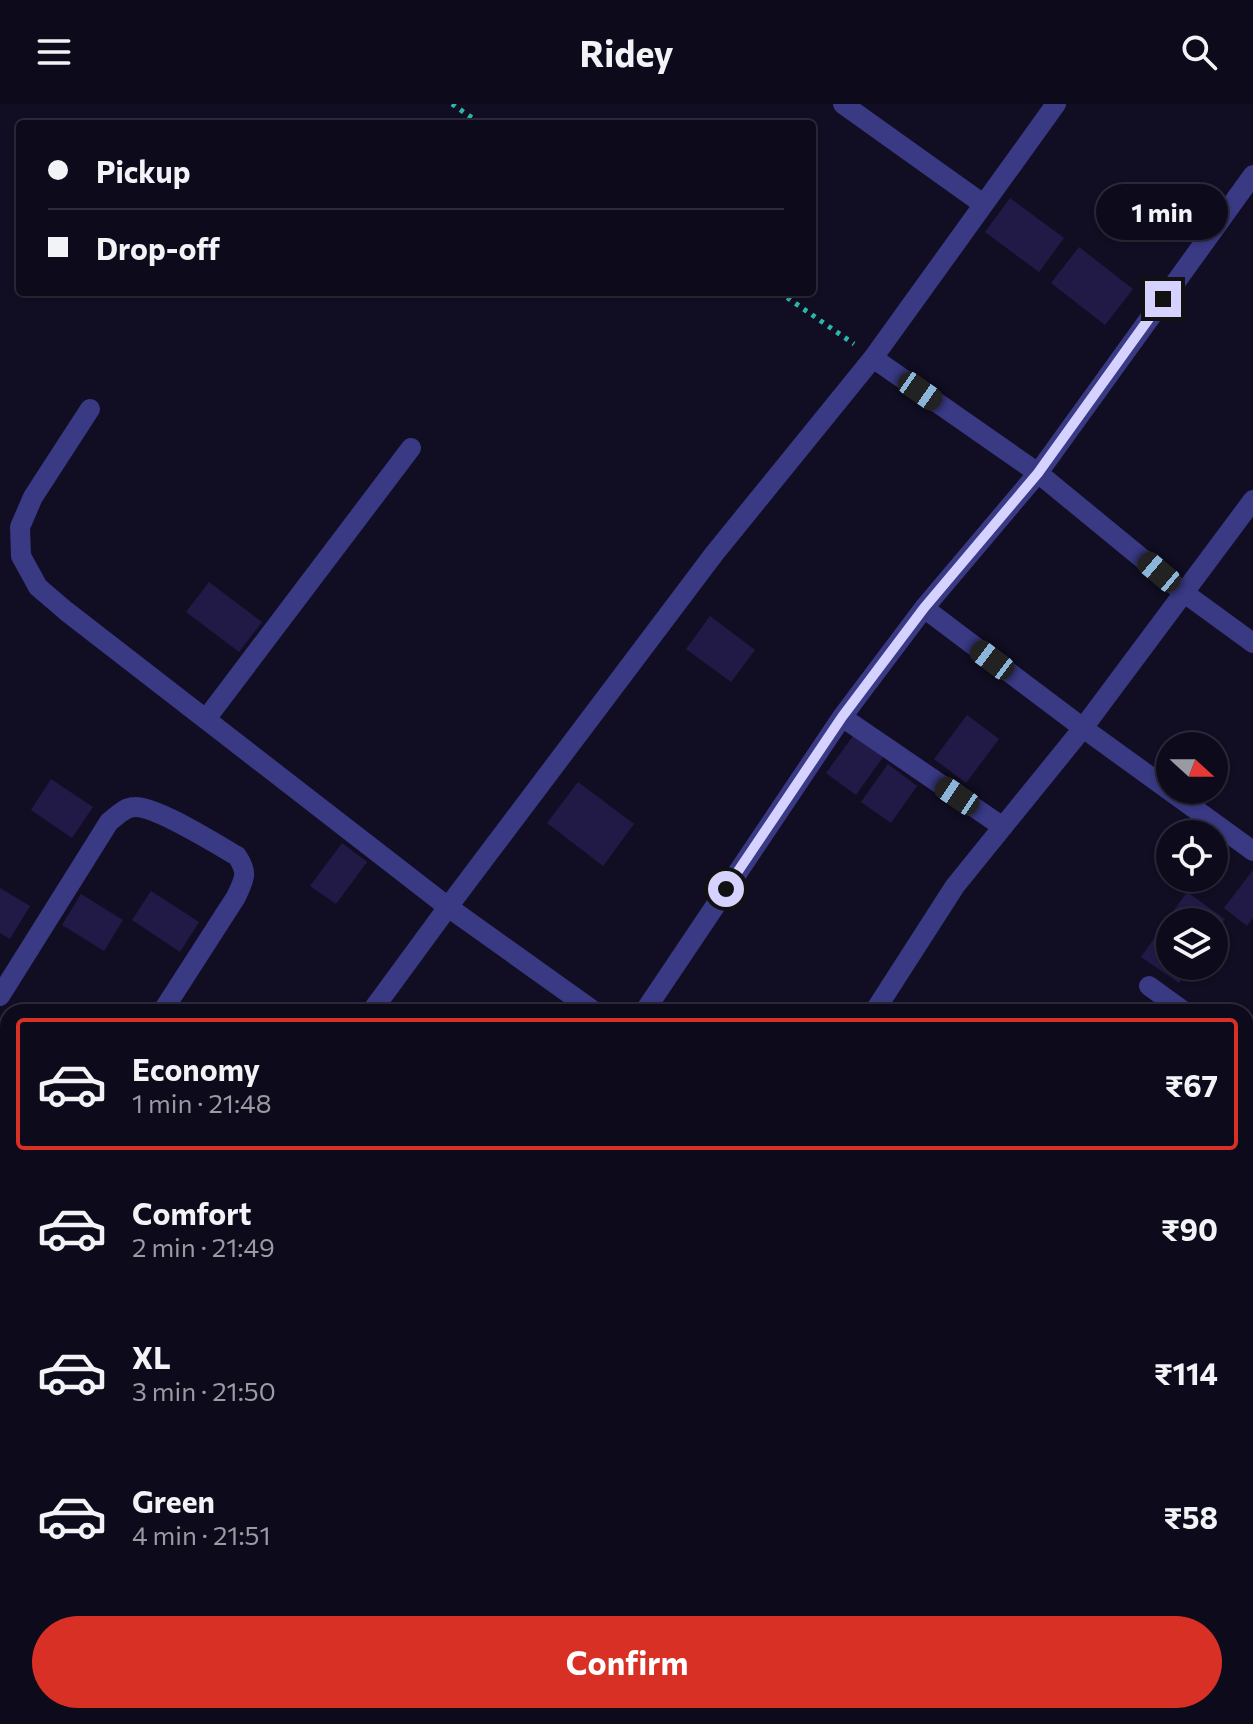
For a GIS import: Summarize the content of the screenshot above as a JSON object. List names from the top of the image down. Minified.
{"north":"right","page":{"header":"Ridey","banner":["Pickup","Drop-off"],"bubble":"1 min","list":[{"name":"Economy","note":"1 min · 21:48","value":"₹67"},{"name":"Comfort","note":"2 min · 21:49","value":"₹90"},{"name":"XL","note":"3 min · 21:50","value":"₹114"},{"name":"Green","note":"4 min · 21:51","value":"₹58"}],"buttons":"Confirm"}}
